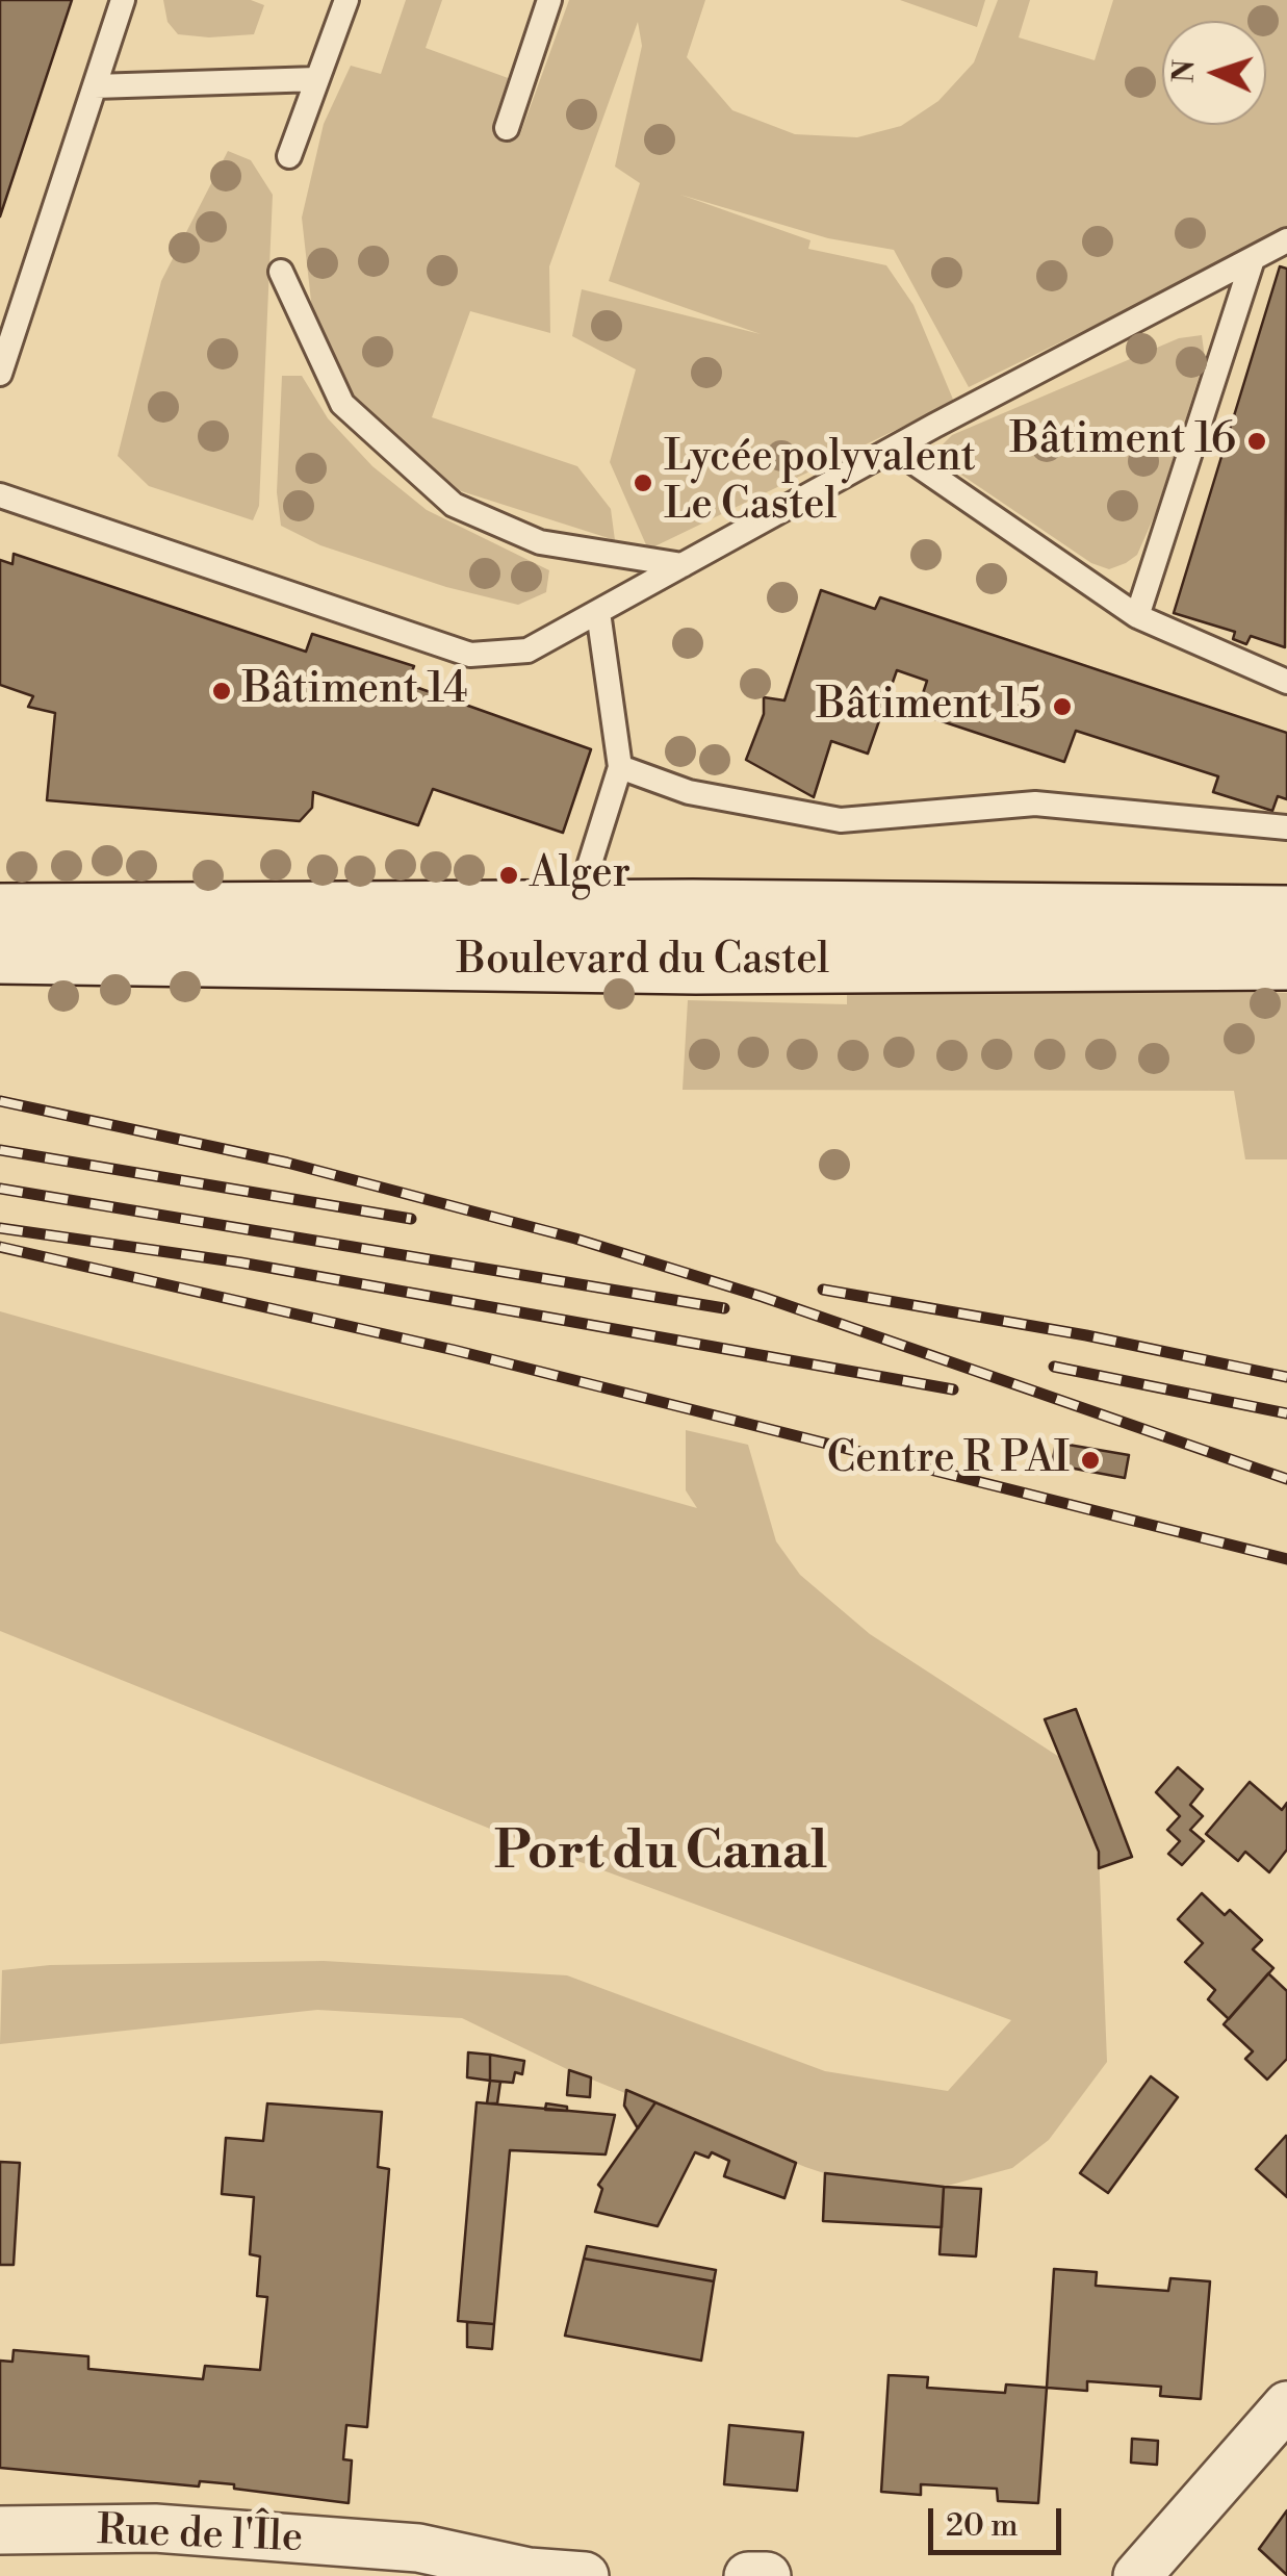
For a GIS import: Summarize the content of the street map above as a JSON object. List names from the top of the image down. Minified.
{"streets":{"main road":["Boulevard du Castel"],"street":["Rue de l'Île"]},"districts":["Port du Canal"],"places":["Bâtiment 16","Lycée polyvalent Le Castel","Bâtiment 14","Bâtiment 15","Alger","Centre R PAI"],"scale_bar":"20 m","north":"left"}
